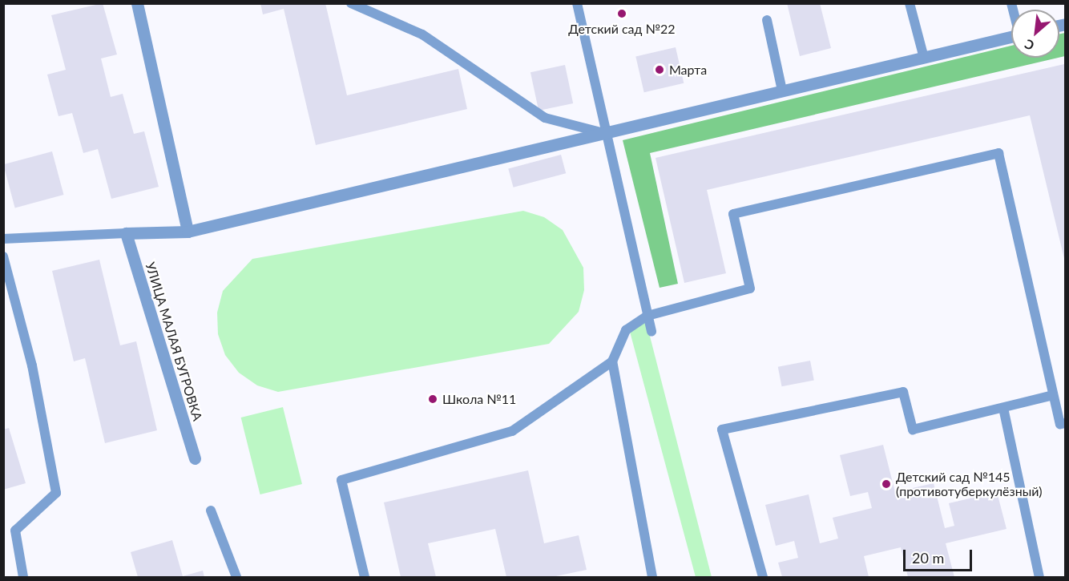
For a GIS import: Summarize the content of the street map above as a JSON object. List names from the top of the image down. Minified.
{"streets":{"street":["УЛИЦА МАЛАЯ БУГРОВКА"]},"places":["Детский сад №22","Марта","Школа №11","Детский сад №145 (противотуберкулёзный)"],"scale_bar":"20 m","north":"bottom left"}
